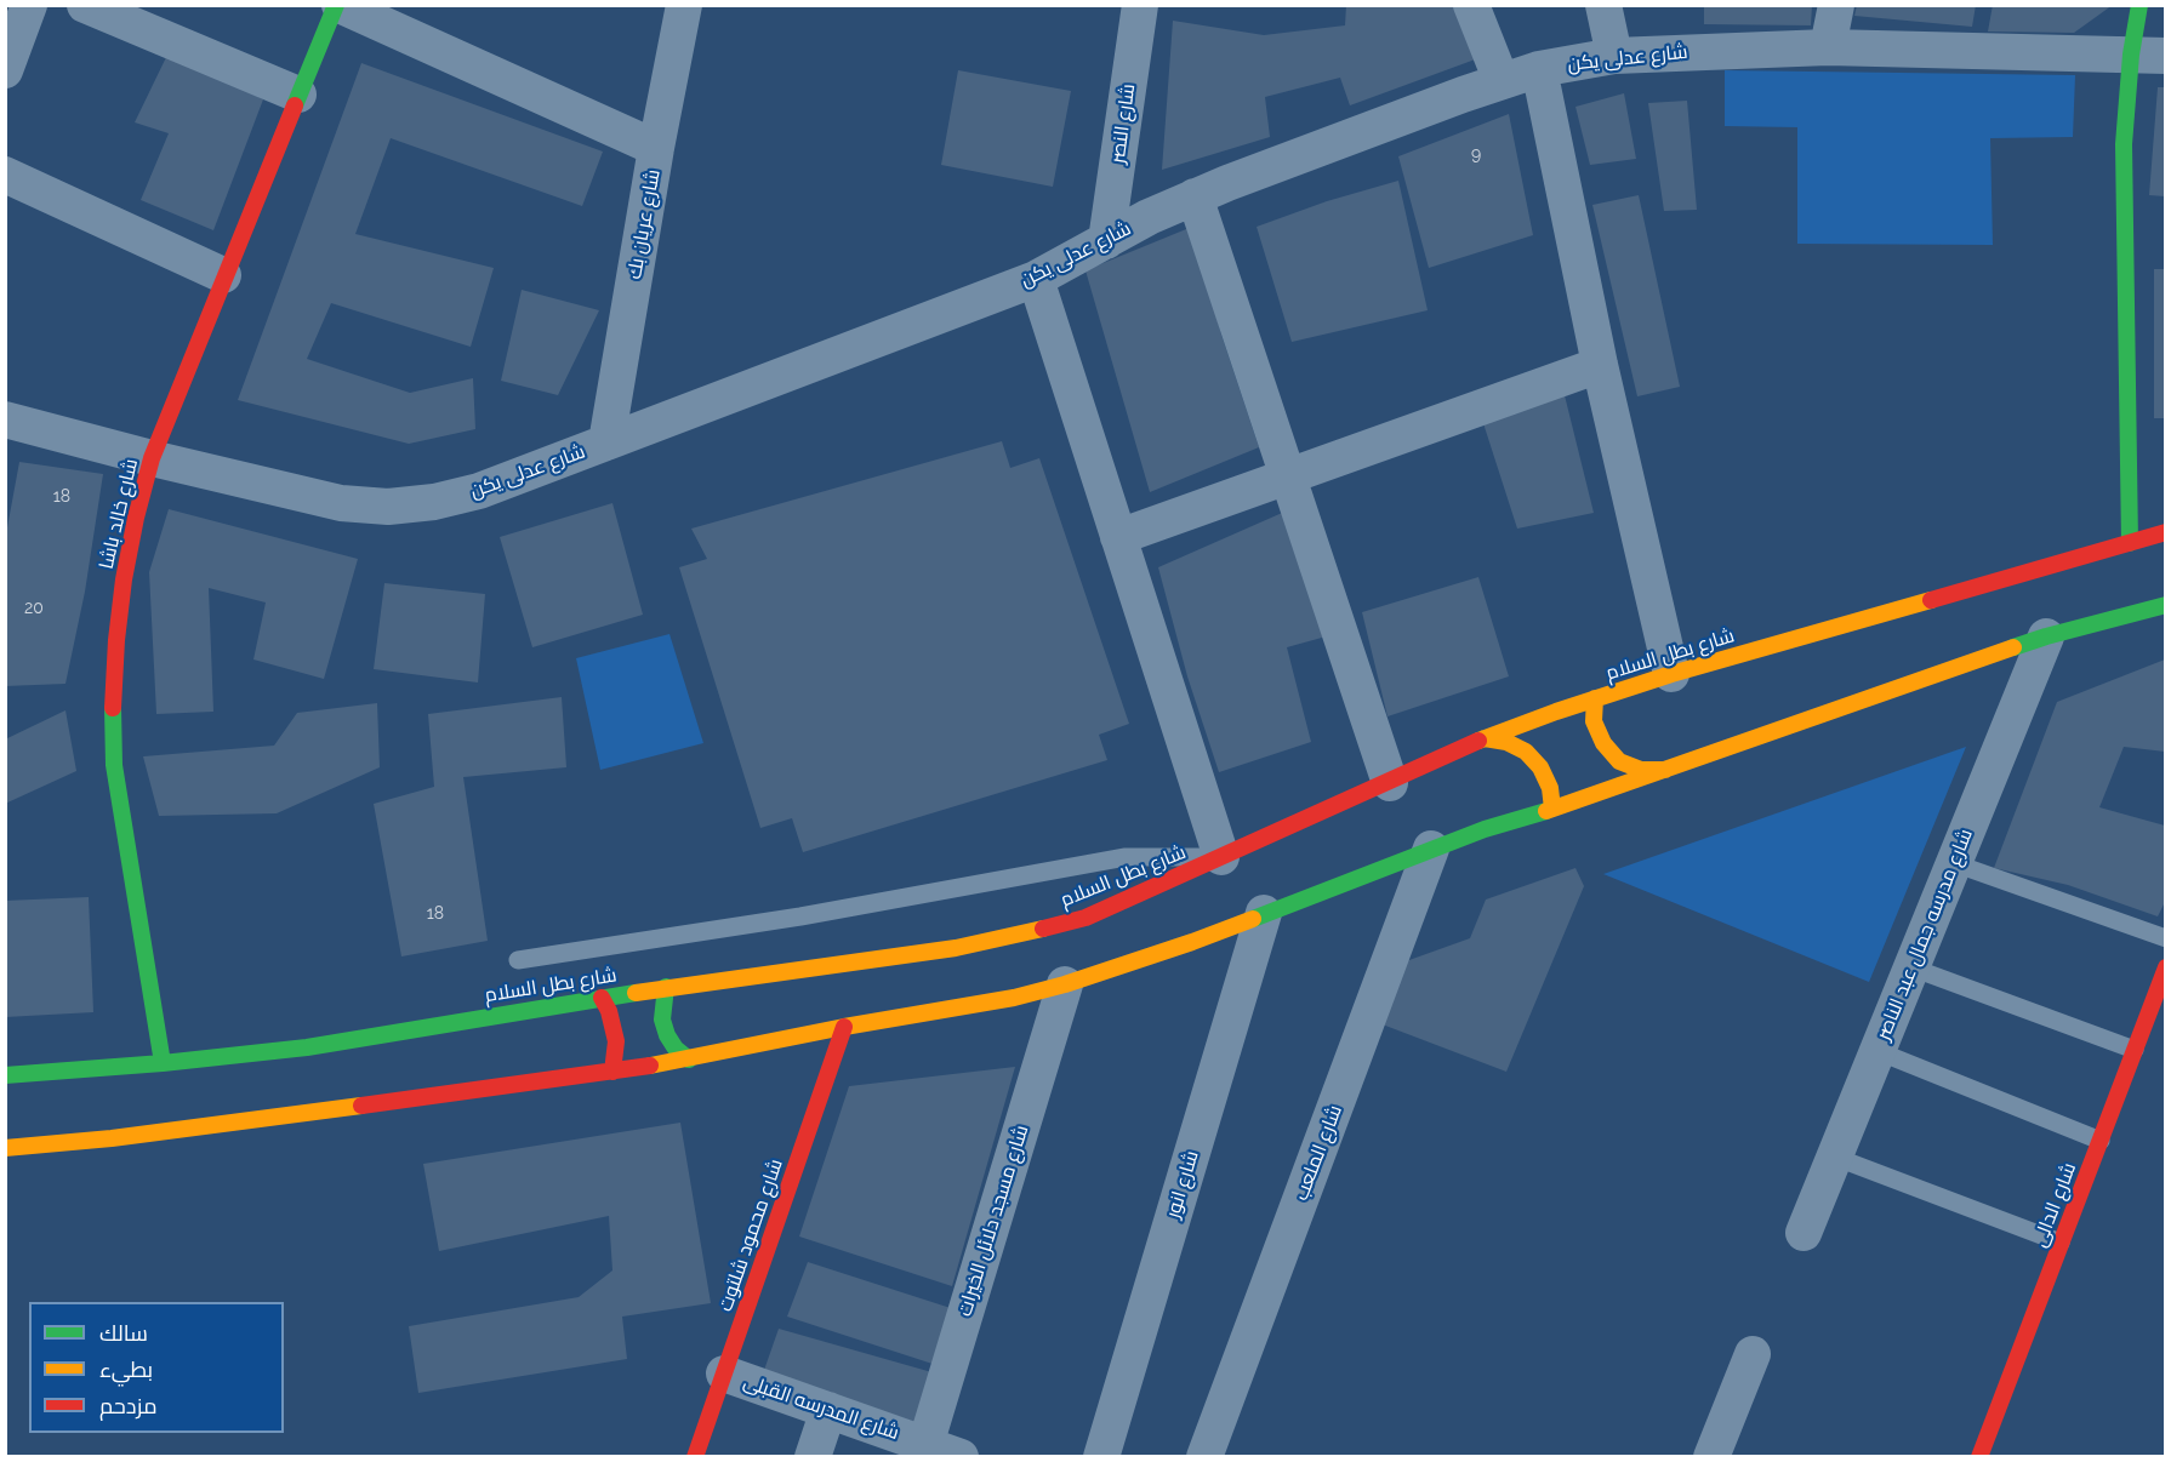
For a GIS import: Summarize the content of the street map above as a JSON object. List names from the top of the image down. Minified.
{"streets":{"main road":["شارع خالد باشا","شارع بطل السلام","شارع الدالى","شارع محمود شلتوت"],"street":["شارع عدلى يكن","شارع النصر","شارع عريان بك","شارع مدرسه جمال عبد الناصر","شارع الملعب","شارع انور","شارع مسجد دلائل الخيرات","شارع المدرسه القبلى"]},"crossings":[["شارع عدلى يكن","شارع النصر"],["شارع عدلى يكن","شارع عريان بك"],["شارع عدلى يكن","شارع خالد باشا"],["شارع خالد باشا","شارع بطل السلام"],["شارع مسجد دلائل الخيرات","شارع المدرسه القبلى"],["شارع محمود شلتوت","شارع المدرسه القبلى"]],"house_numbers":["9","18","20","18"],"legend":["سالك","بطيء","مزدحم"]}
